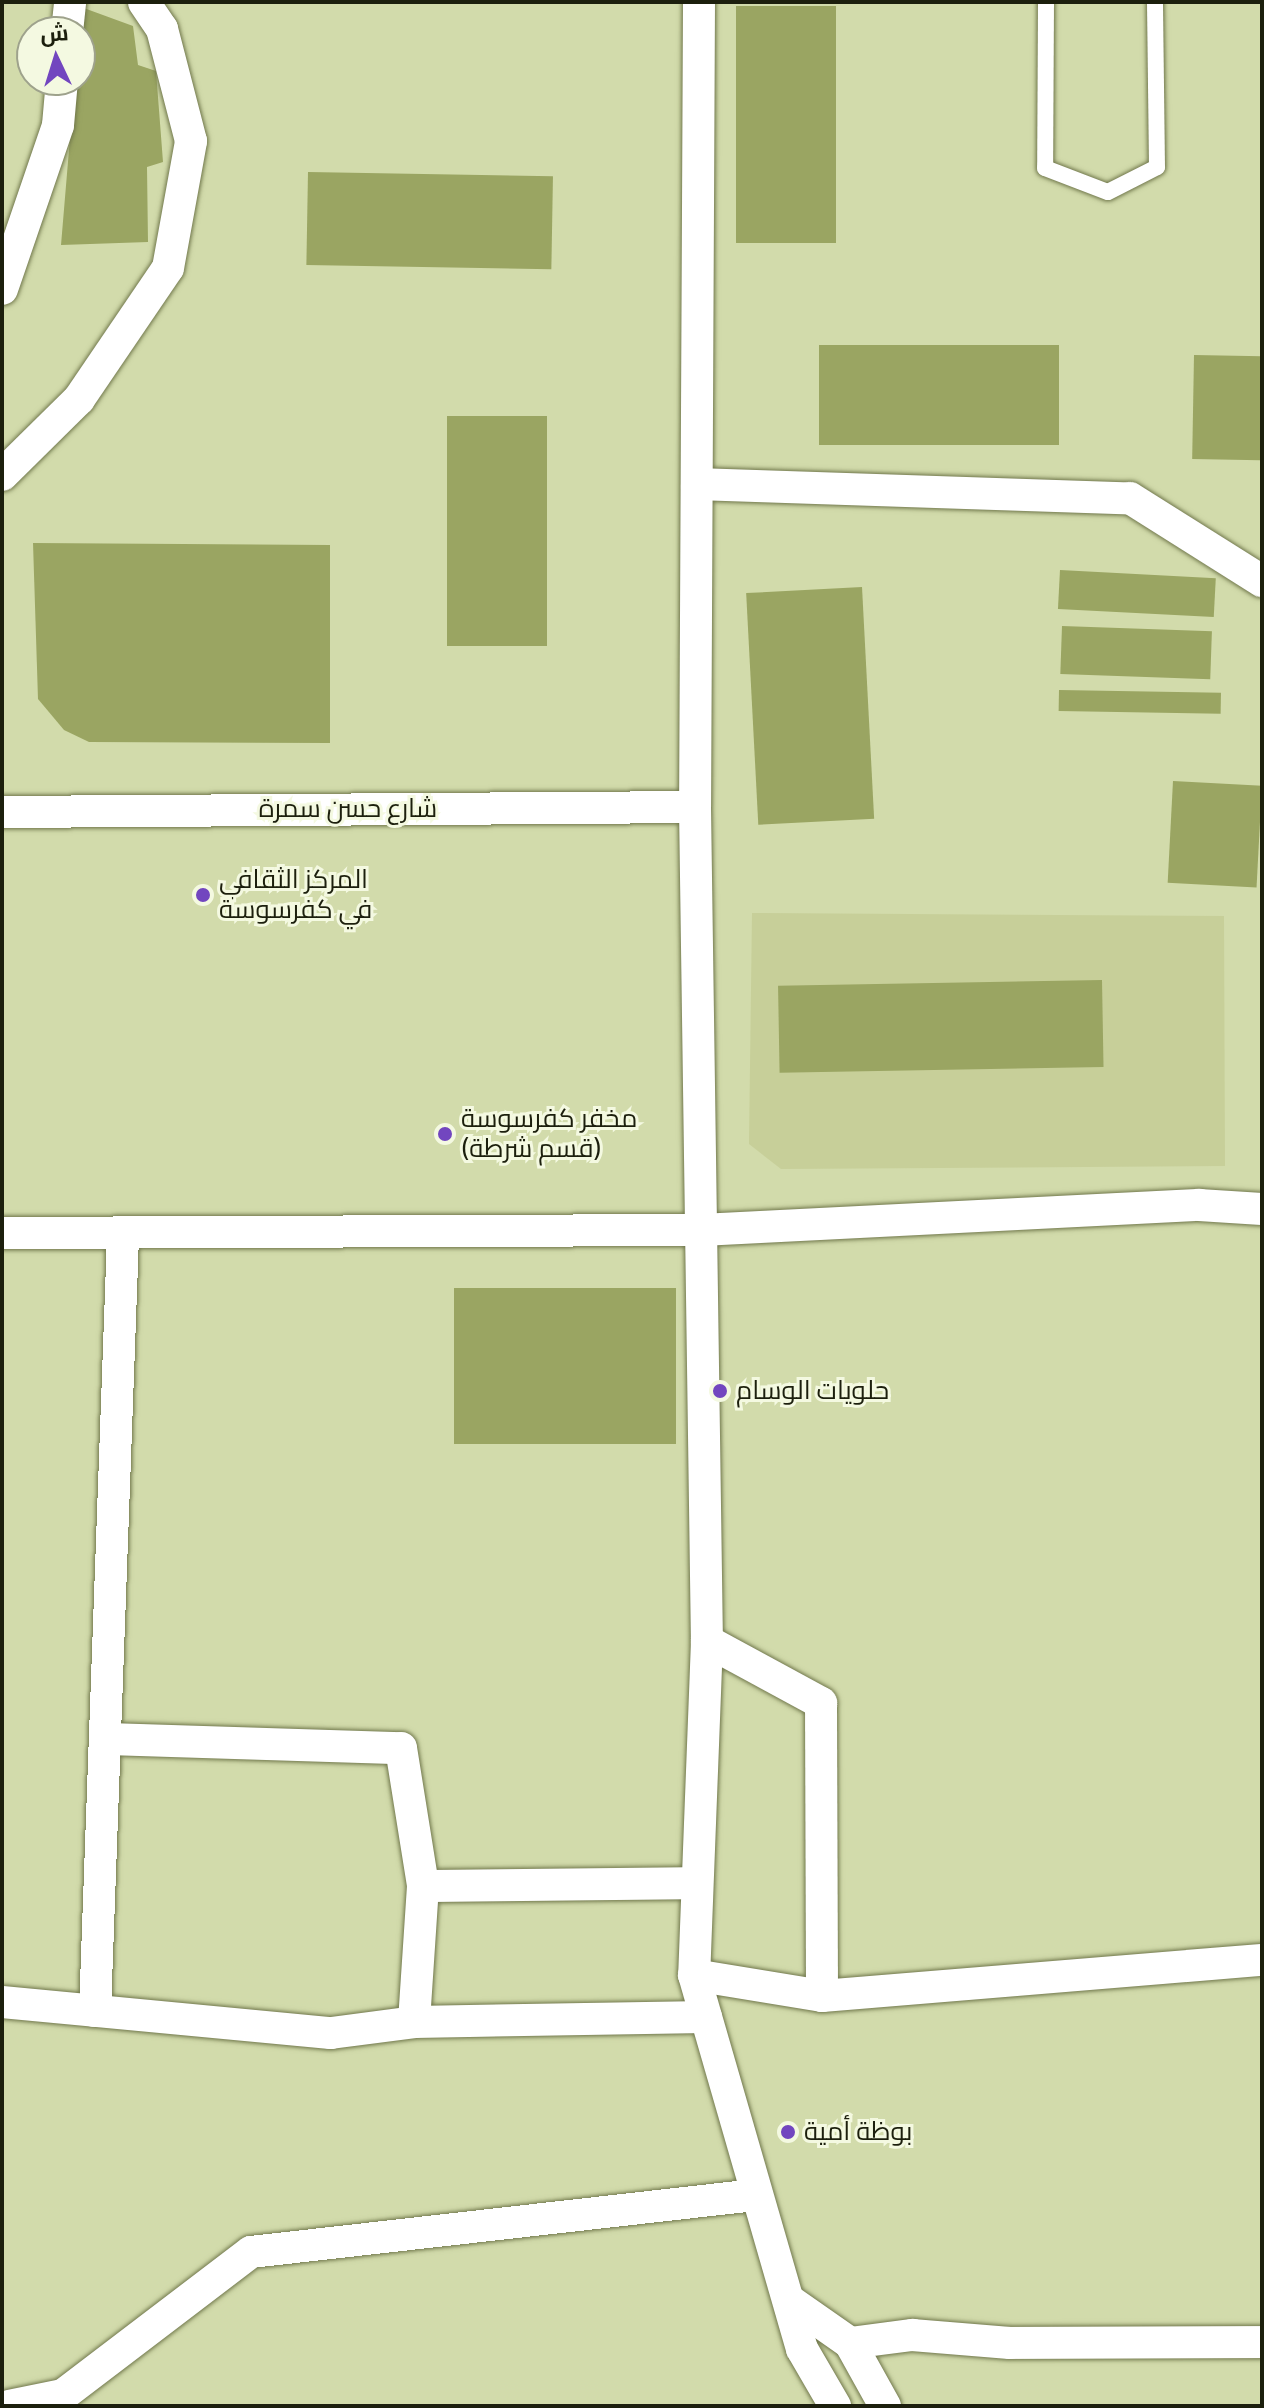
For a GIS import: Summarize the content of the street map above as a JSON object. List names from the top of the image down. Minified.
{"streets":{"street":["شارع حسن سمرة"]},"places":["المركز الثقافي في كفرسوسة","مخفر كفرسوسة (قسم شرطة)","حلويات الوسام","بوظة أمية"],"north":"top"}
